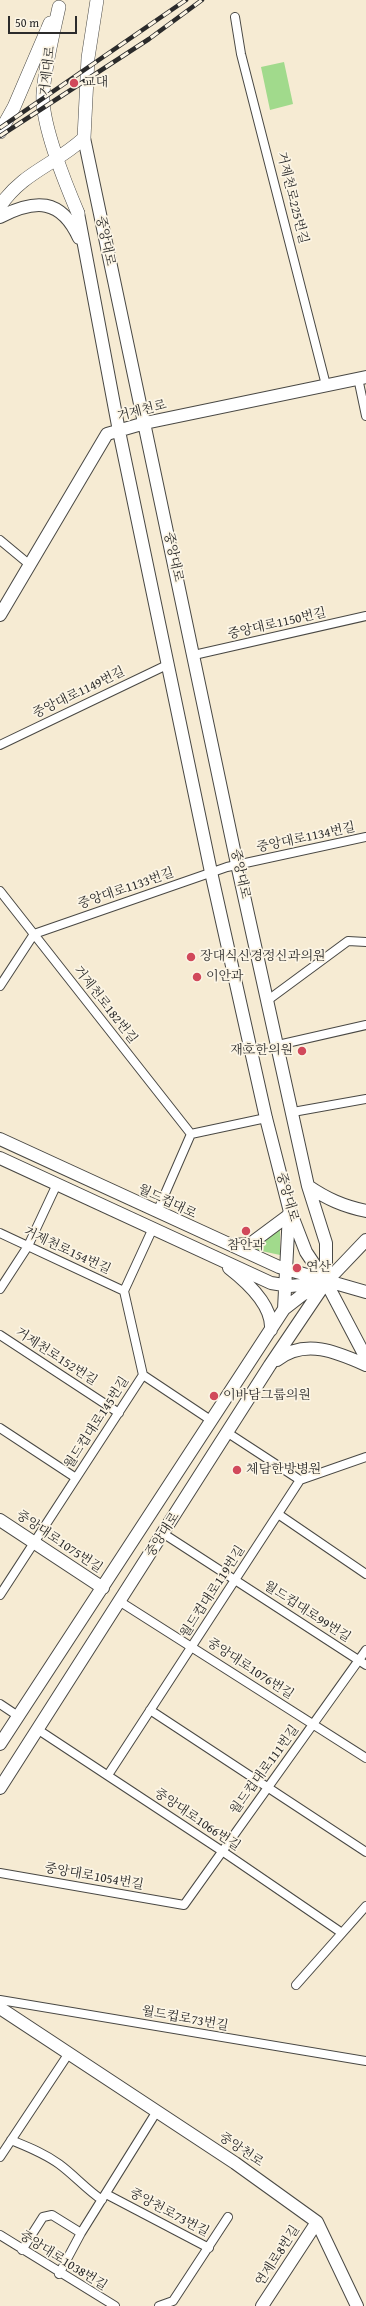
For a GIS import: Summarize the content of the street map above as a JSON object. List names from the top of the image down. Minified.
{"streets":{"main road":["거제대로","중앙대로","거제천로","월드컵대로","중앙대로1075번길","중앙천로","연제로8번길"],"street":["거제천로225번길","중앙대로1150번길","중앙대로1149번길","중앙대로1134번길","중앙대로1133번길","거제천로182번길","거제천로154번길","거제천로152번길","월드컵대로145번길","월드컵대로119번길","월드컵대로99번길","중앙대로1076번길","월드컵대로111번길","중앙대로1066번길","중앙대로1054번길","월드컵로73번길","중앙천로73번길","중앙대로1038번길"]},"crossings":[["거제대로","중앙대로"],["거제천로225번길","거제천로"],["중앙대로","거제천로"],["중앙대로","중앙대로1150번길"],["중앙대로","중앙대로1149번길"],["중앙대로","중앙대로1134번길"],["중앙대로","중앙대로1133번길"],["중앙대로","월드컵대로"],["중앙대로","중앙대로1075번길"],["중앙대로","월드컵대로99번길"],["중앙대로","중앙대로1076번길"],["중앙대로","중앙대로1066번길"],["중앙대로1134번길","중앙대로1133번길"],["중앙대로1133번길","거제천로182번길"],["거제천로154번길","월드컵대로145번길"],["거제천로152번길","월드컵대로145번길"],["월드컵대로145번길","중앙대로1075번길"],["월드컵대로119번길","월드컵대로99번길"],["월드컵대로119번길","중앙대로1076번길"],["월드컵대로119번길","중앙대로1066번길"],["월드컵대로99번길","월드컵대로111번길"],["중앙대로1076번길","월드컵대로111번길"],["월드컵대로111번길","중앙대로1066번길"],["월드컵대로111번길","중앙대로1054번길"],["중앙천로","중앙천로73번길"],["중앙천로","연제로8번길"],["중앙천로73번길","중앙대로1038번길"]],"places":["교대","장대식신경정신과의원","이안과","재호한의원","참안과","연산","이바담그룹의원","체담한방병원"],"scale_bar":"50 m"}
